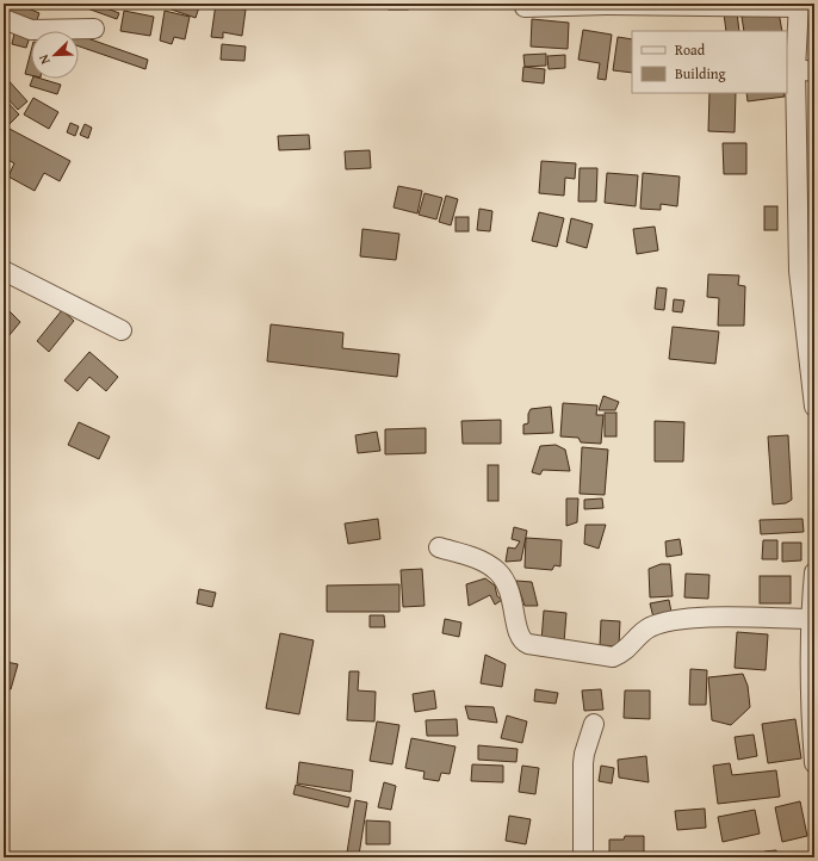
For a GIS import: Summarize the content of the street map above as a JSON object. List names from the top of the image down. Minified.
{"legend":["Road","Building"],"north":"bottom left"}
